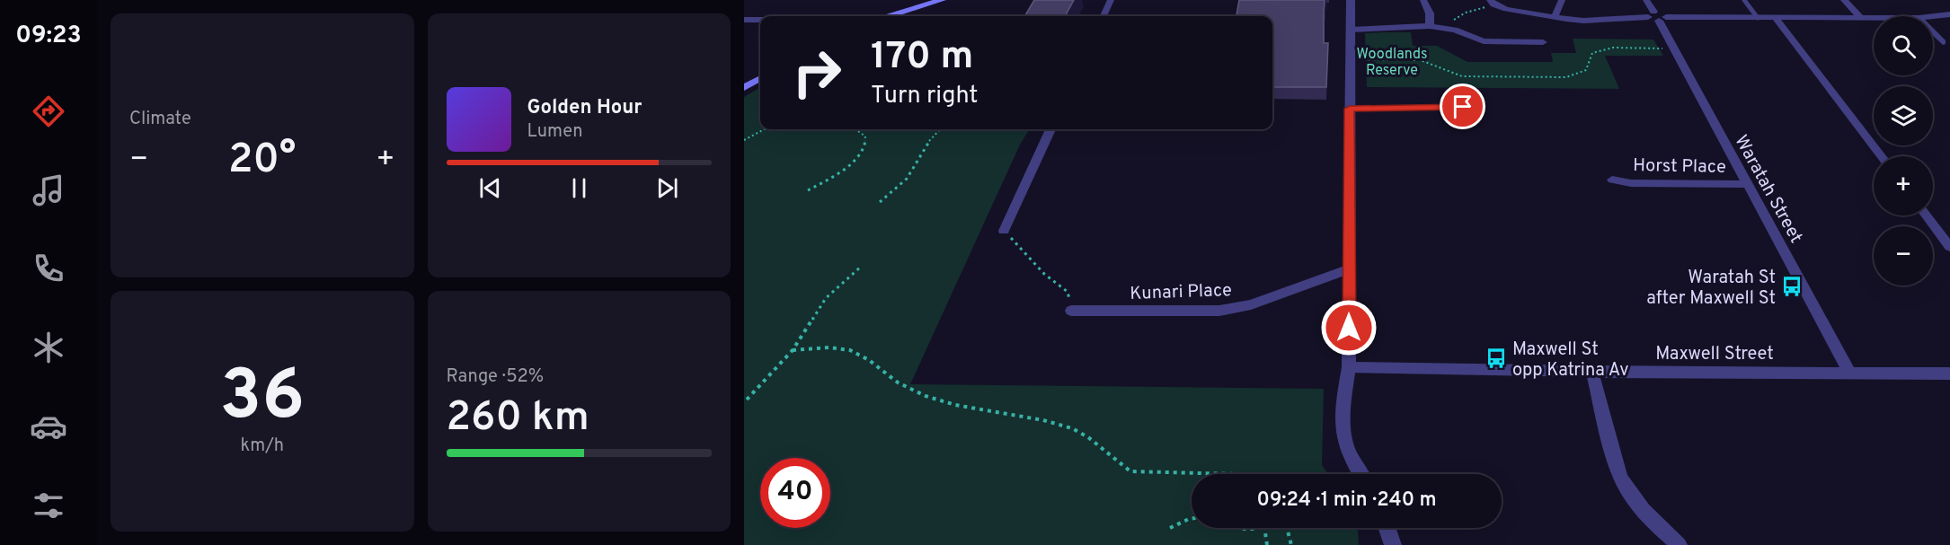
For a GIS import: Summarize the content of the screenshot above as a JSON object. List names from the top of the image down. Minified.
{"streets":{"street":["Horst Place","Waratah Street","Kunari Place","Maxwell Street"]},"crossings":[["Horst Place","Waratah Street"],["Waratah Street","Maxwell Street"]],"parks":["Woodlands Reserve"],"places":{"bus stop":["Waratah St after Maxwell St","Maxwell St opp Katrina Av"]},"page":{"tabs":"09:23","tile":["Climate",["36","km/h"],["Range · 52%","260 km"]],"map_buttons":["+","−"],"turn":["170 m","Turn right"],"song":["Golden Hour","Lumen"],"heat":["−","20°","+"],"limit":"40","trip":"09:24 · 1 min · 240 m"}}
